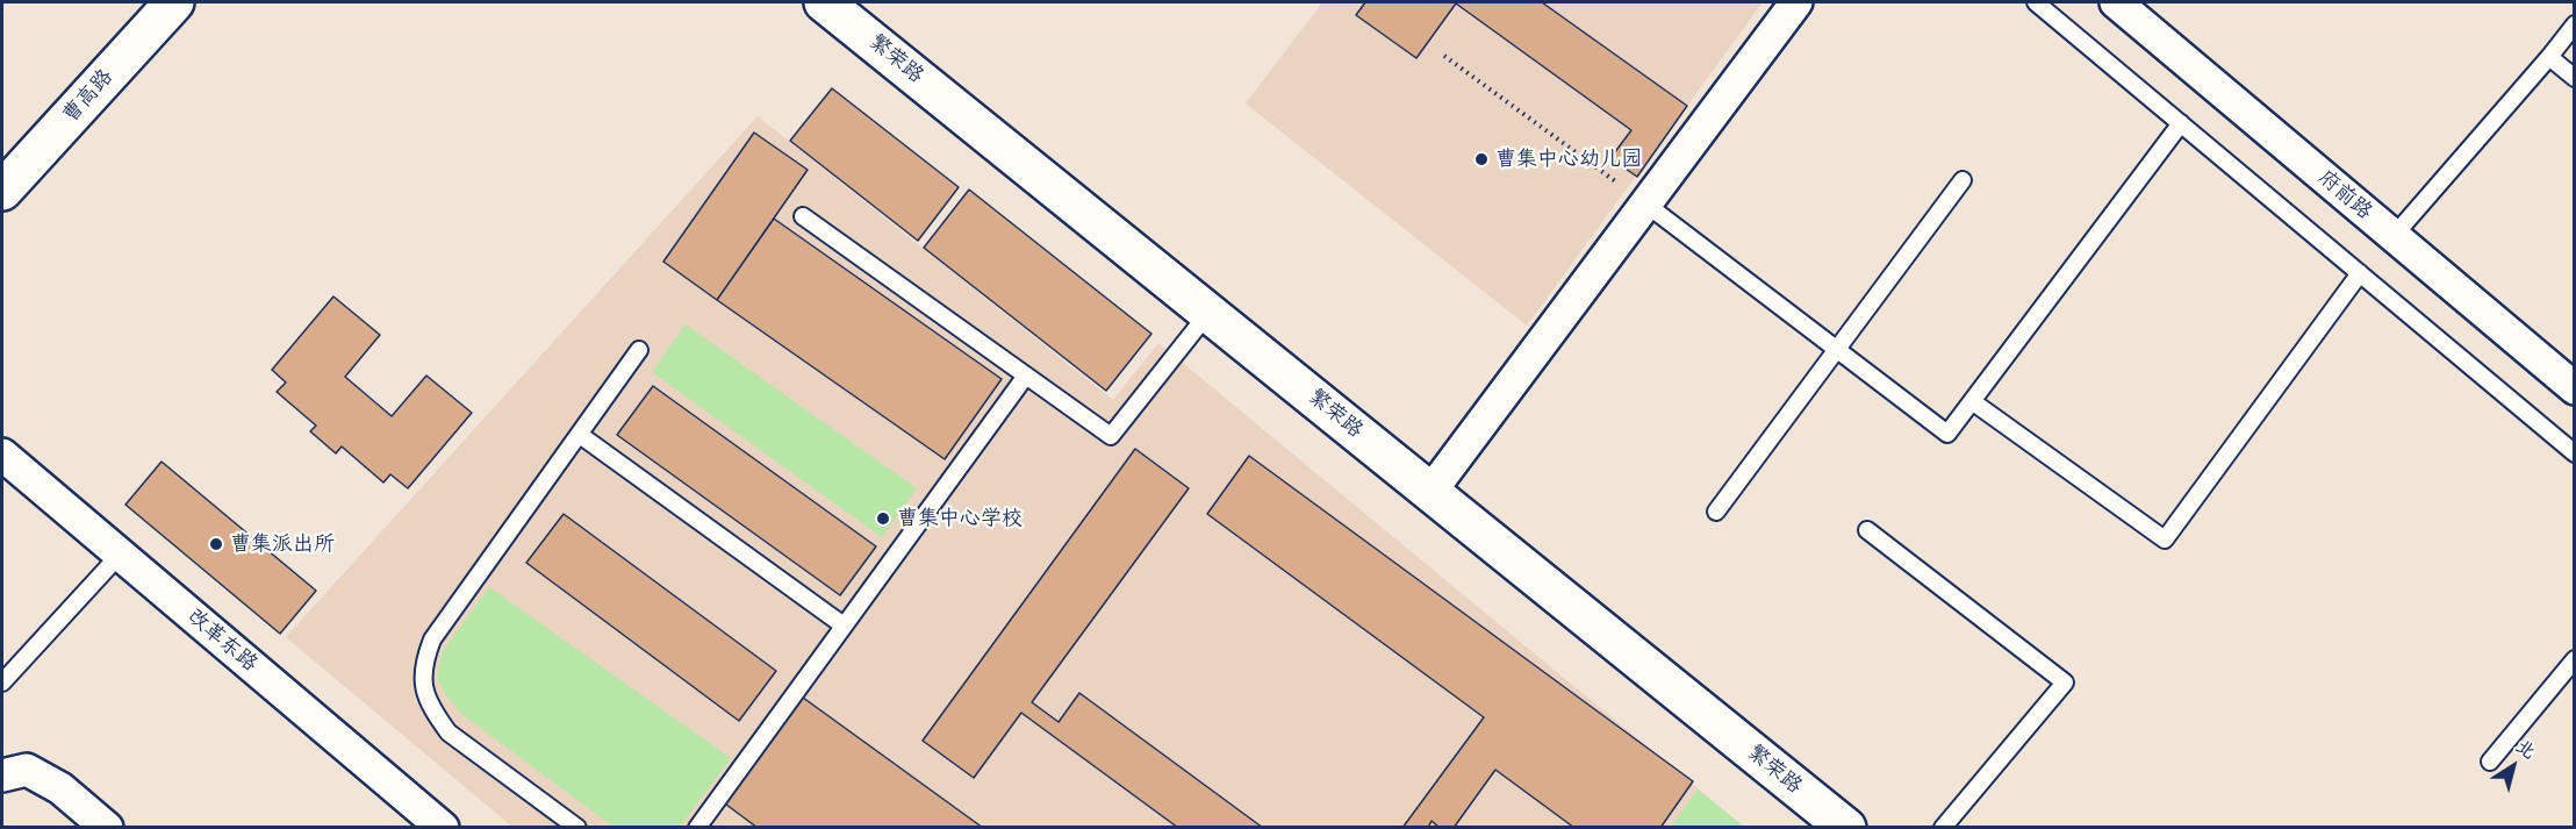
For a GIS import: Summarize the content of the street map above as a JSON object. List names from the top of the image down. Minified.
{"streets":{"street":["繁荣路","曹高路","府前路","改革东路"]},"places":["曹集中心幼儿园","曹集中心学校","曹集派出所"],"north":"top right"}
